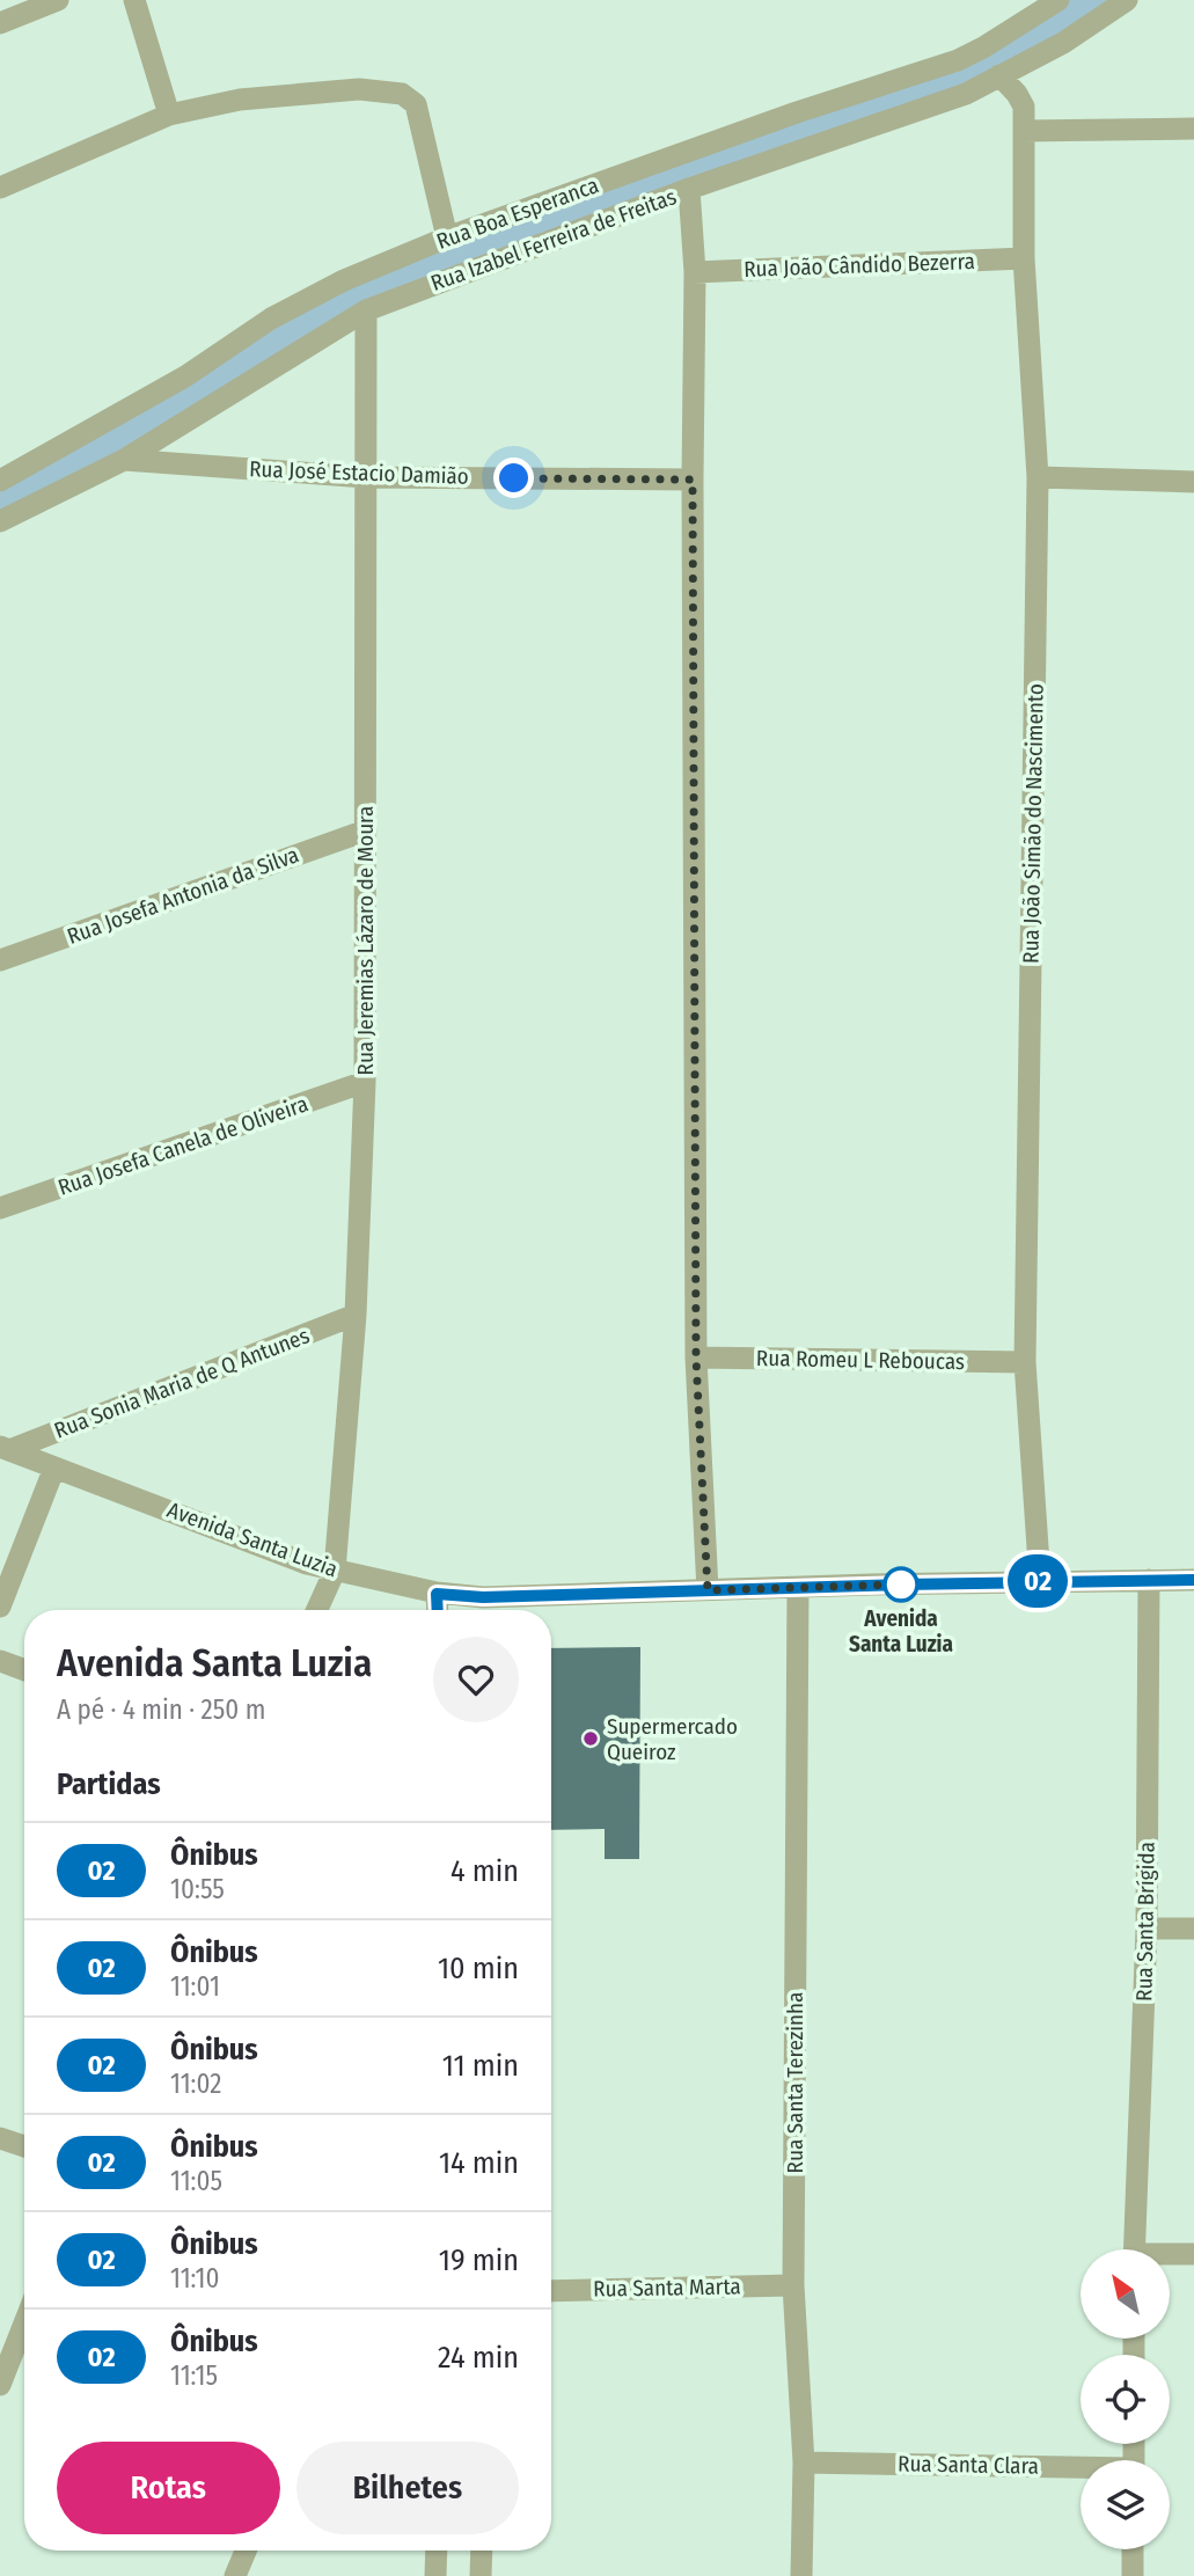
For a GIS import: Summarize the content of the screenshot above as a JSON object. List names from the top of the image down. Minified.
{"streets":{"street":["Rua Boa Esperanca","Rua Izabel Ferreira de Freitas","Rua João Cândido Bezerra","Rua José Estacio Damião","Rua João Simão do Nascimento","Rua Josefa Antonia da Silva","Rua Jeremias Lázaro de Moura","Rua Josefa Canela de Oliveira","Rua Romeu L Reboucas","Rua Sonia Maria de Q Antunes","Avenida Santa Luzia","Rua Santa Brígida","Rua Santa Terezinha","Rua Santa Marta","Rua Santa Clara"]},"crossings":[["Rua Izabel Ferreira de Freitas","Rua José Estacio Damião"],["Rua Izabel Ferreira de Freitas","Rua João Simão do Nascimento"],["Rua Izabel Ferreira de Freitas","Rua Jeremias Lázaro de Moura"],["Rua João Cândido Bezerra","Rua João Simão do Nascimento"],["Rua José Estacio Damião","Rua Jeremias Lázaro de Moura"],["Rua João Simão do Nascimento","Rua Romeu L Reboucas"],["Rua João Simão do Nascimento","Avenida Santa Luzia"],["Rua Josefa Antonia da Silva","Rua Jeremias Lázaro de Moura"],["Rua Jeremias Lázaro de Moura","Rua Josefa Canela de Oliveira"],["Rua Jeremias Lázaro de Moura","Rua Sonia Maria de Q Antunes"],["Rua Jeremias Lázaro de Moura","Avenida Santa Luzia"],["Rua Sonia Maria de Q Antunes","Avenida Santa Luzia"],["Avenida Santa Luzia","Rua Santa Brígida"],["Avenida Santa Luzia","Rua Santa Terezinha"],["Rua Santa Terezinha","Rua Santa Marta"],["Rua Santa Terezinha","Rua Santa Clara"]],"places":["Avenida Santa Luzia","Supermercado Queiroz"],"lines":["bus line 02"],"north":"top left","page":{"on_map":"02","heading":[["Avenida Santa Luzia","A pé · 4 min · 250 m"],"Partidas"],"list":[{"mark":"02","name":"Ônibus","note":"10:55","value":"4 min"},{"mark":"02","name":"Ônibus","note":"11:01","value":"10 min"},{"mark":"02","name":"Ônibus","note":"11:02","value":"11 min"},{"mark":"02","name":"Ônibus","note":"11:05","value":"14 min"},{"mark":"02","name":"Ônibus","note":"11:10","value":"19 min"},{"mark":"02","name":"Ônibus","note":"11:15","value":"24 min"}],"buttons":["Rotas","Bilhetes"]}}
